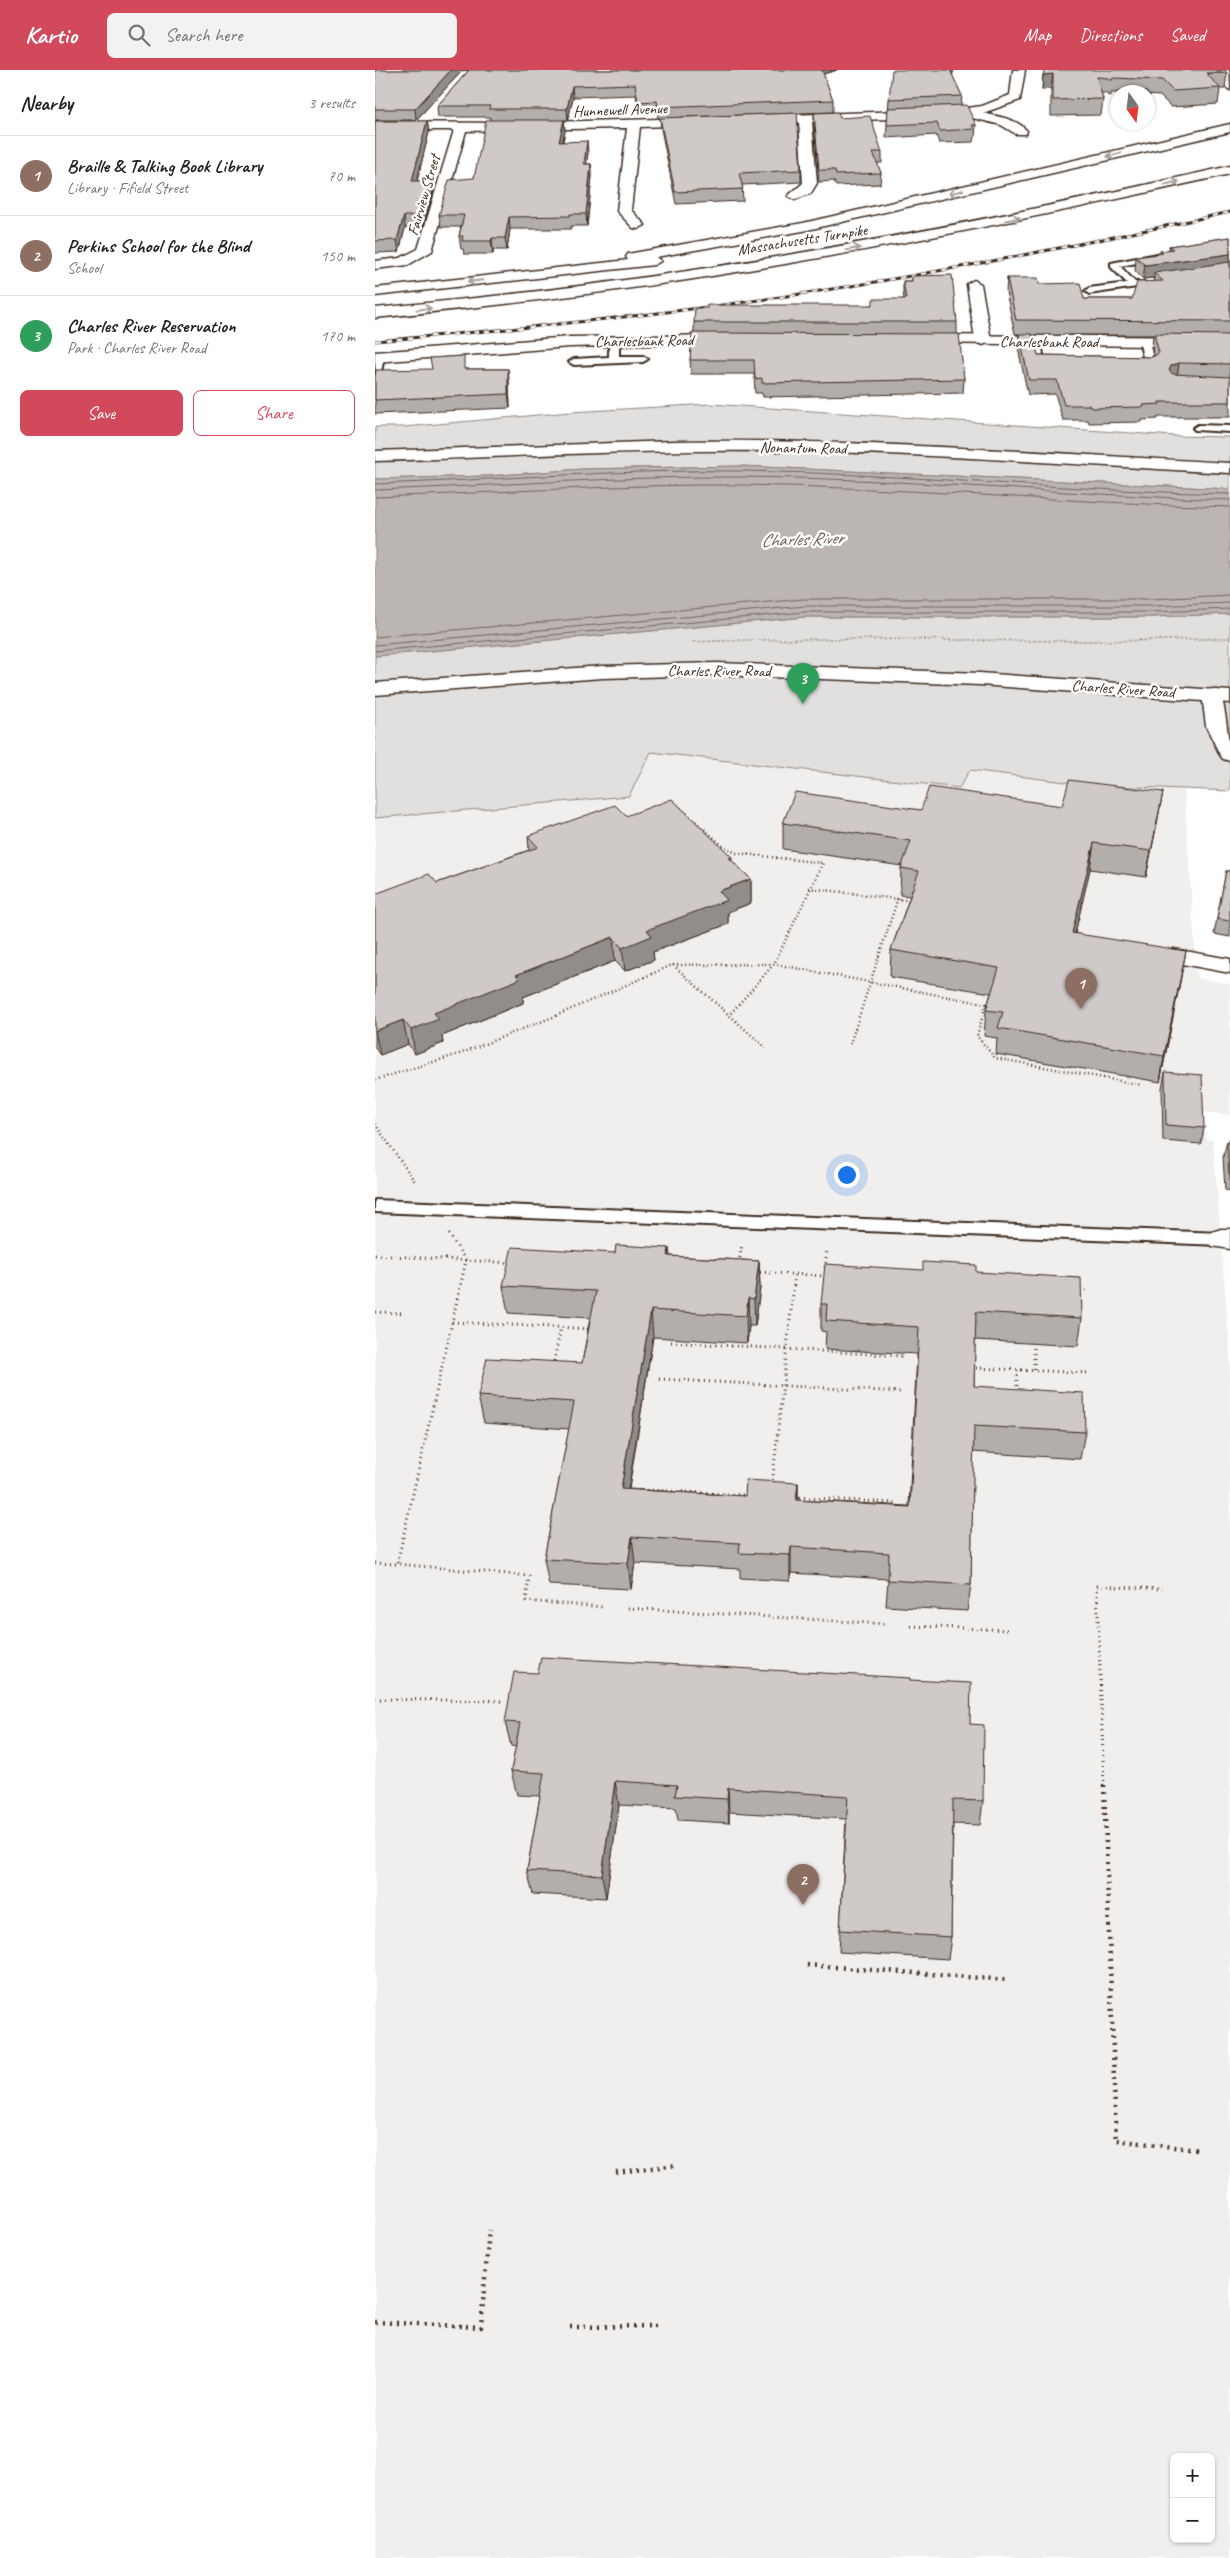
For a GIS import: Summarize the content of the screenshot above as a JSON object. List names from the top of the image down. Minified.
{"streets":{"main road":["Hunnewell Avenue","Fairview Street","Massachusetts Turnpike","Charlesbank Road","Nonantum Road","Charles River Road"]},"crossings":[["Hunnewell Avenue","Fairview Street"]],"water":["Charles River"],"north":"bottom","page":{"header":"Kartio","search":"Search here","nav":["Map","Directions","Saved"],"heading":["Nearby","3 results"],"list":[{"mark":"1","name":"Braille & Talking Book Library","note":"Library · Fifield Street","value":"70 m"},{"mark":"2","name":"Perkins School for the Blind","note":"School","value":"150 m"},{"mark":"3","name":"Charles River Reservation","note":"Park · Charles River Road","value":"170 m"}],"buttons":["Save","Share"],"pins":["3","1","2"],"map_buttons":["+","−"]}}
